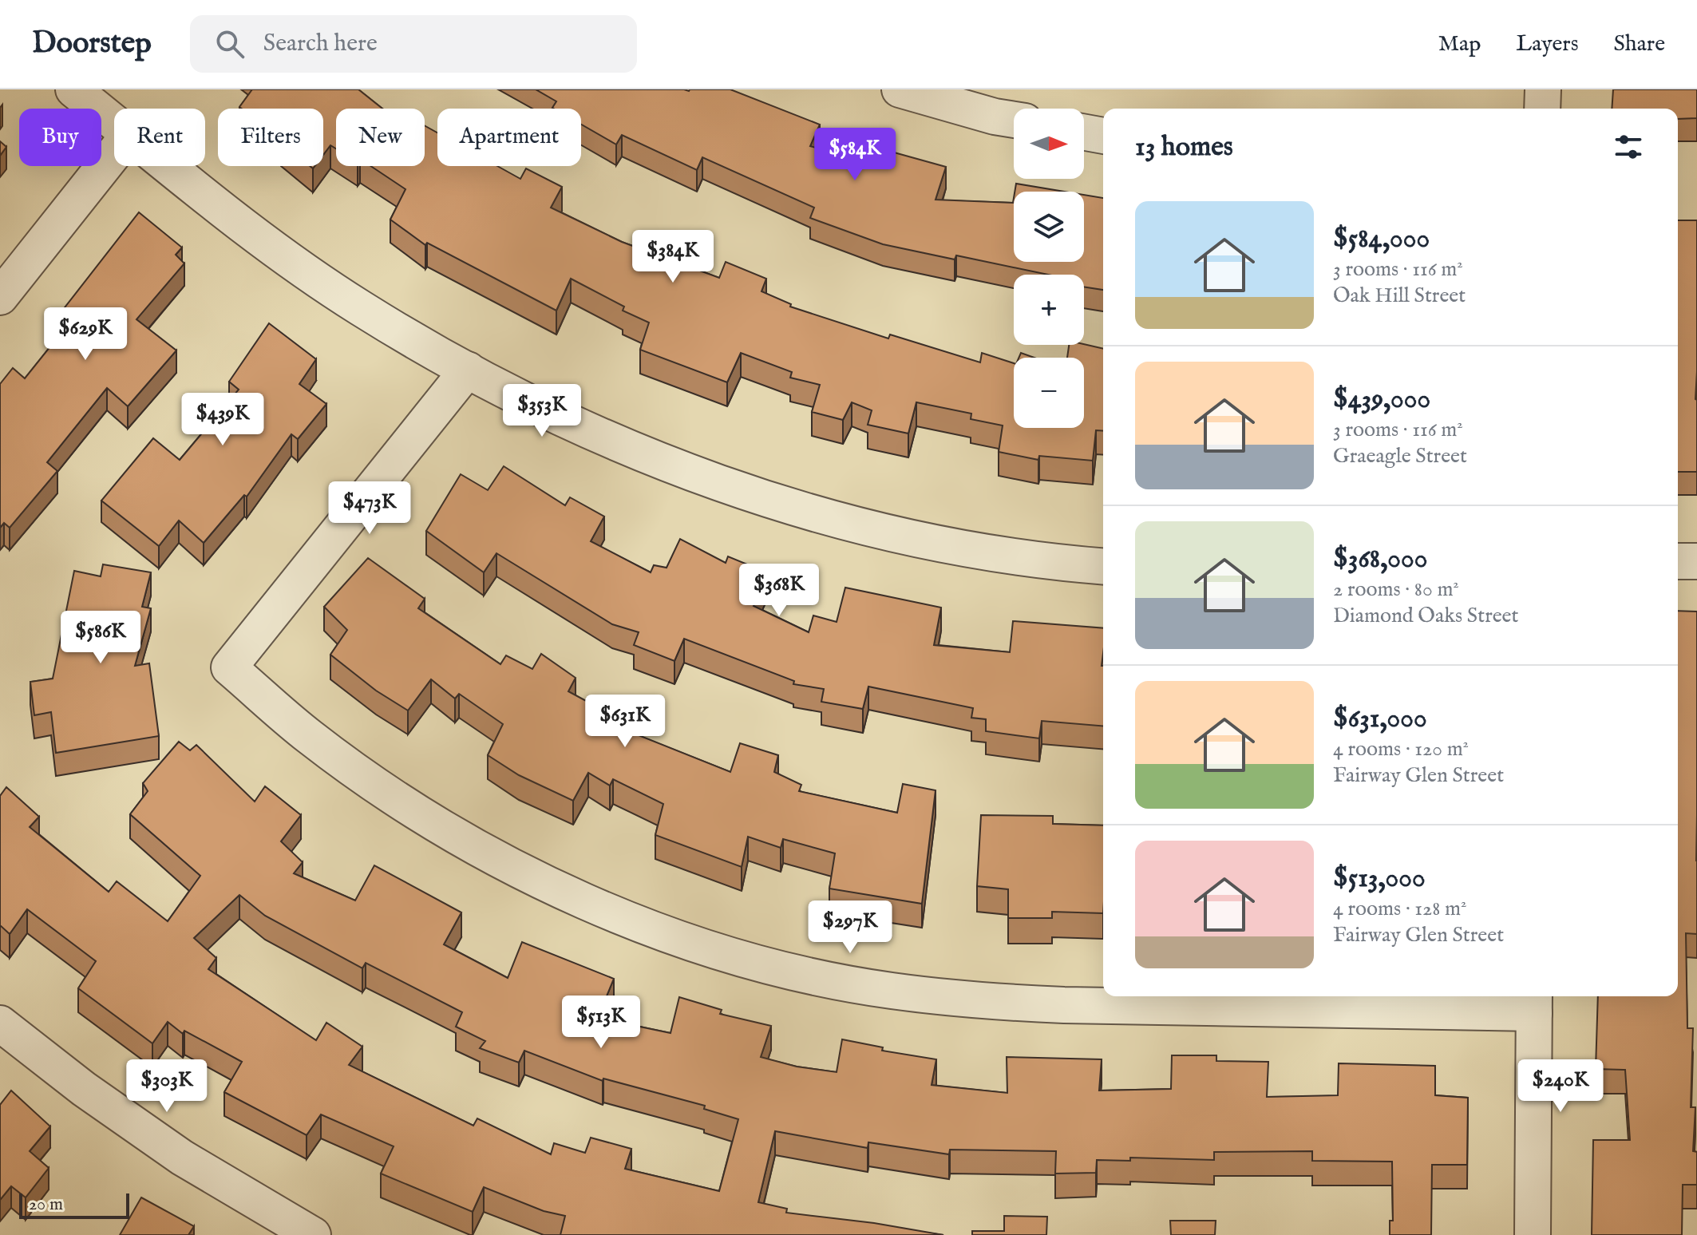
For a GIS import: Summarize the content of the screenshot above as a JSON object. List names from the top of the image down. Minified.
{"scale_bar":"20 m","north":"right","page":{"header":"Doorstep","search":"Search here","nav":["Map","Layers","Share"],"map_buttons":["+","−"],"chip":["Buy","Rent","Filters","New","Apartment"],"heading":"13 homes","price":["$584K","$384K","$629K","$353K","$439K","$473K","$368K","$586K","$631K","$297K","$513K","$303K","$240K"],"list":[{"name":"$584,000","note":"3 rooms · 116 m² · Oak Hill Street"},{"name":"$439,000","note":"3 rooms · 116 m² · Graeagle Street"},{"name":"$368,000","note":"2 rooms · 80 m² · Diamond Oaks Street"},{"name":"$631,000","note":"4 rooms · 120 m² · Fairway Glen Street"},{"name":"$513,000","note":"4 rooms · 128 m² · Fairway Glen Street"}],"scale":"20 m"}}
